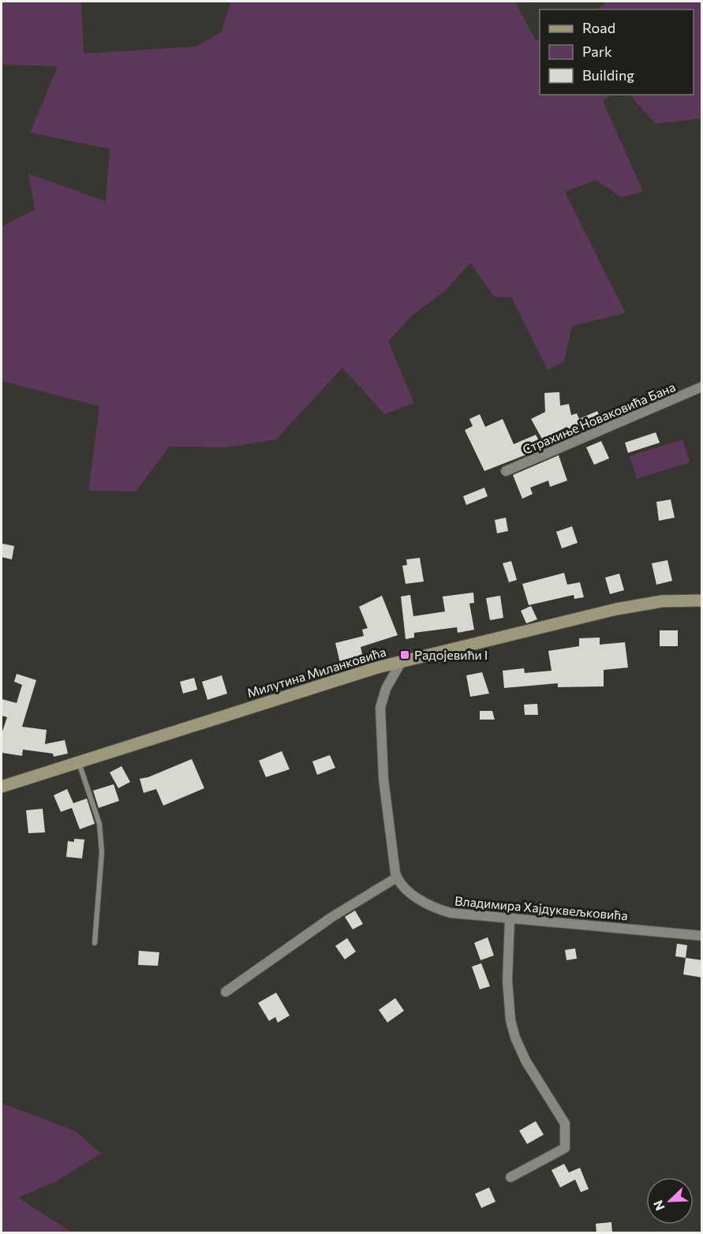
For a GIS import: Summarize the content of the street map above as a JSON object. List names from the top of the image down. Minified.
{"streets":{"main road":["Милутина Миланковића"],"street":["Страхиње Новаковића Бана","Владимира Хајдуквељковића"]},"places":{"transit":["Радојевићи I"]},"legend":["Road","Park","Building"],"north":"bottom left"}
